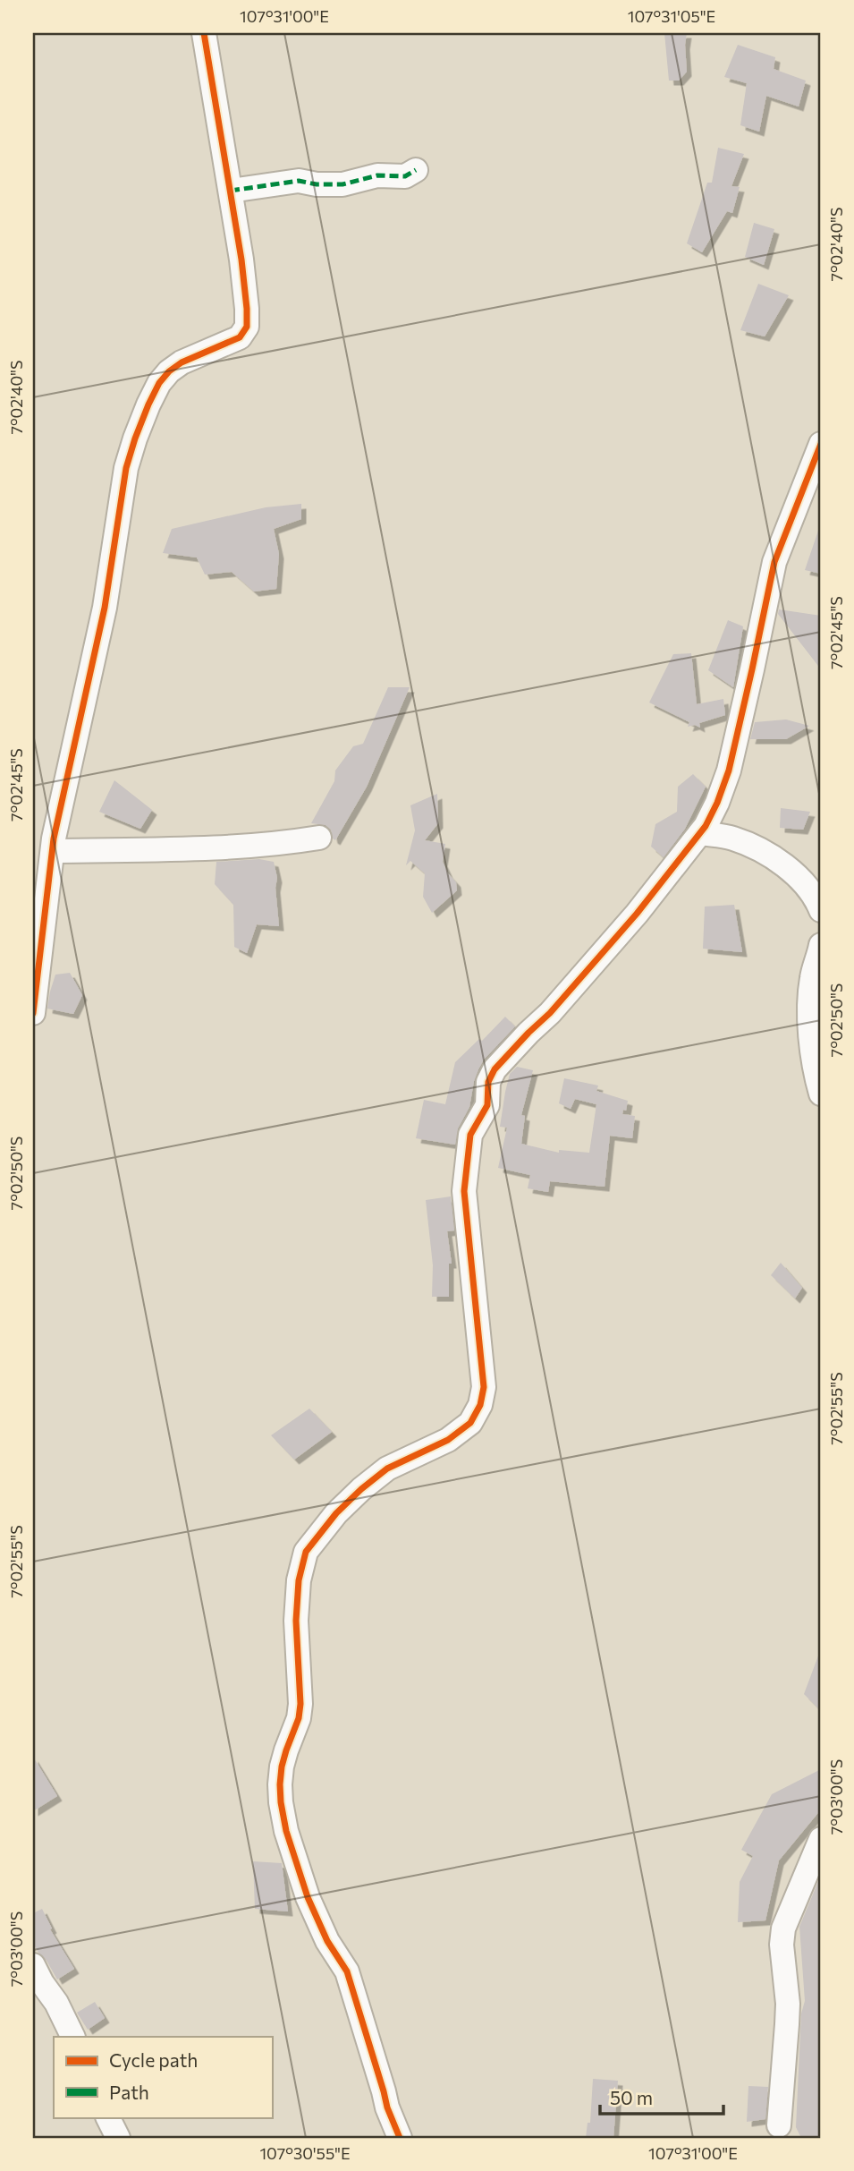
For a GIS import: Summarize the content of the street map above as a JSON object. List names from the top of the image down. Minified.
{"legend":["Cycle path","Path"],"scale_bar":"50 m","coordinates":["107°31'00\"E","107°31'05\"E","7°02'40\"S","7°02'45\"S","7°02'50\"S","7°02'55\"S","7°03'00\"S","107°30'55\"E"]}
